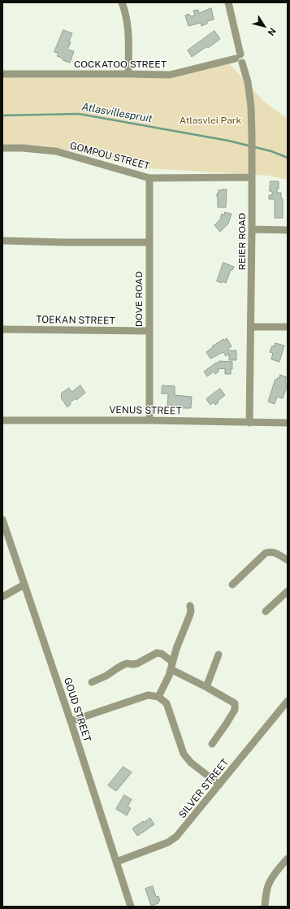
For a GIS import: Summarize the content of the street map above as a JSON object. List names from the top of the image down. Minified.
{"streets":{"street":["COCKATOO STREET","GOMPOU STREET","REIER ROAD","DOVE ROAD","TOEKAN STREET","VENUS STREET","GOUD STREET","SILVER STREET"]},"crossings":[["COCKATOO STREET","REIER ROAD"],["GOMPOU STREET","REIER ROAD"],["GOMPOU STREET","DOVE ROAD"],["REIER ROAD","VENUS STREET"],["DOVE ROAD","TOEKAN STREET"],["DOVE ROAD","VENUS STREET"],["GOUD STREET","SILVER STREET"]],"water":["Atlasvillespruit"],"parks":["Atlasvlei Park"],"north":"bottom right"}
